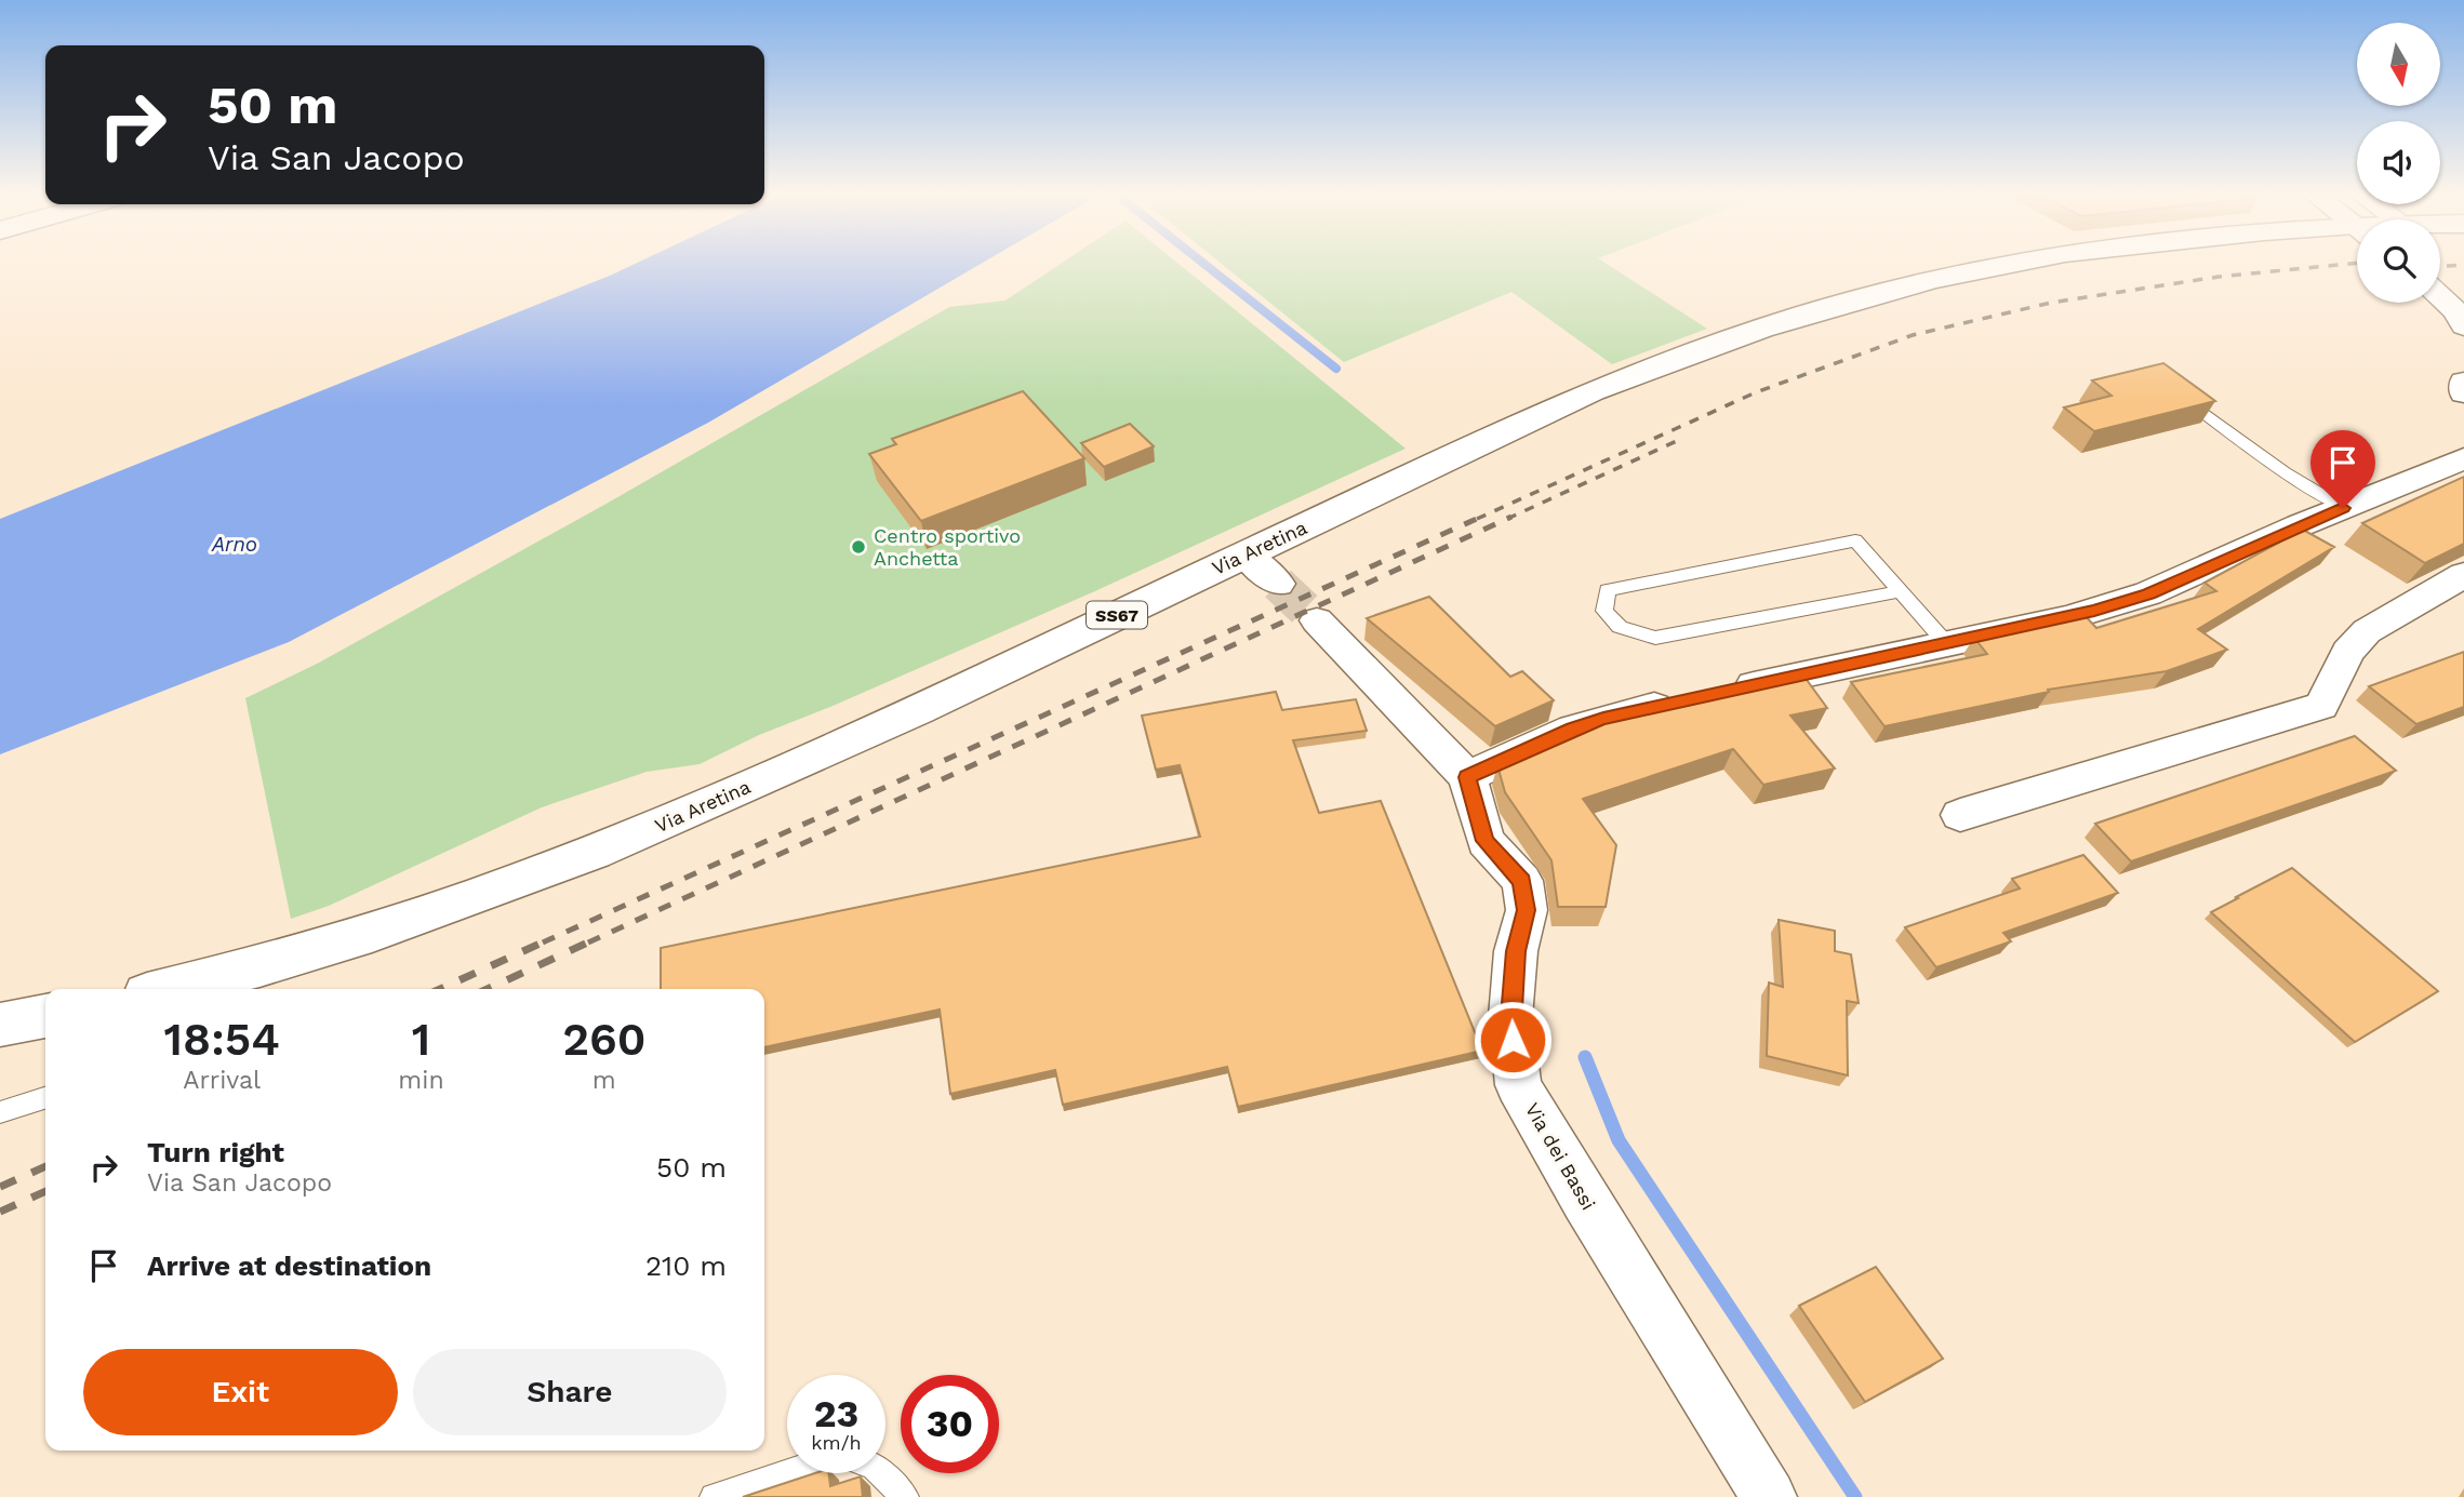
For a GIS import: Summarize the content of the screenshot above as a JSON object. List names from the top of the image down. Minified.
{"streets":{"main road":["Via Aretina","SS67"],"street":["Via dei Bassi"]},"water":["Arno"],"places":["Centro sportivo Anchetta"],"north":"bottom","page":{"turn":["50 m","Via San Jacopo"],"eta":["18:54","Arrival","1","min","260","m"],"list":[{"name":"Turn right","note":"Via San Jacopo","value":"50 m"},{"name":"Arrive at destination","value":"210 m"}],"buttons":["Exit","Share"],"speed":"23 km/h","limit":"30"}}
